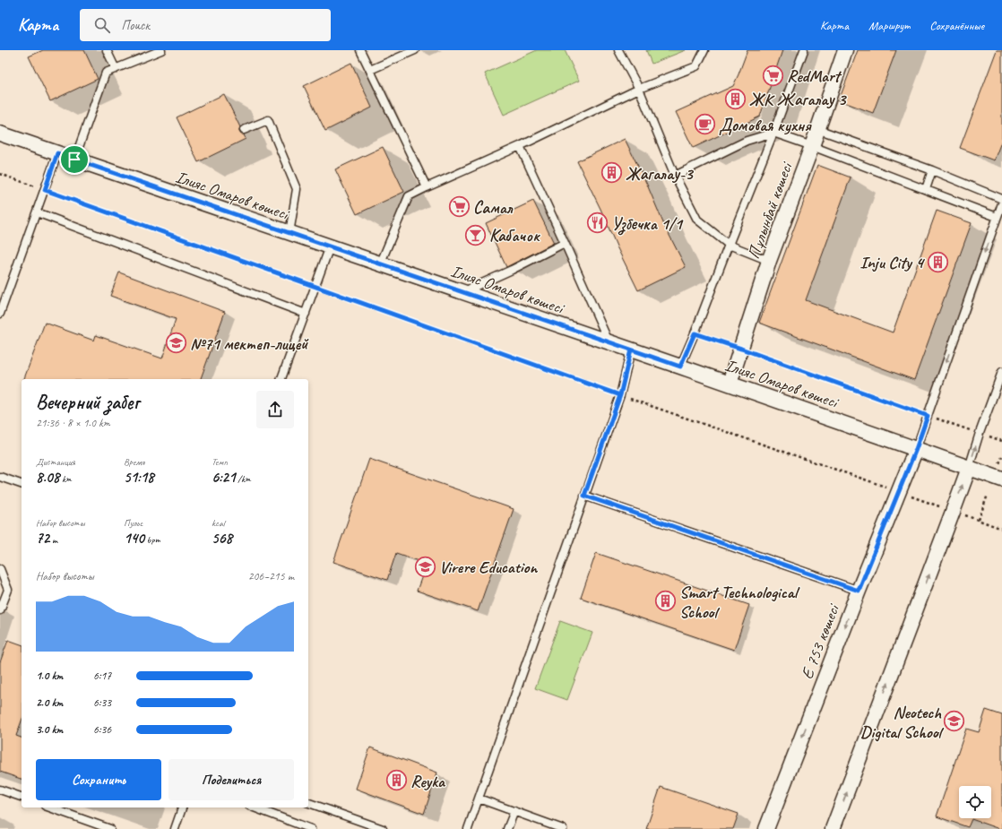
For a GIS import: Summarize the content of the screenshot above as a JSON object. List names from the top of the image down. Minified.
{"streets":{"street":["Ілияс Омаров көшесі","Пұлынбай көшесі","Е 753 көшесі"]},"crossings":[["Ілияс Омаров көшесі","Пұлынбай көшесі"],["Ілияс Омаров көшесі","Е 753 көшесі"]],"places":{"supermarket":["RedMart","Самал"],"building":["ЖК Жагалау 3","Жагалау-3","Inju City 4","Smart Technological School","Reyka"],"cafe":["Домовая кухня"],"restaurant":["Узбечка 1/1"],"bar":["Кабачок"],"school or university":["№71 мектеп-лицей","Virere Education","Neotech Digital School"]},"page":{"header":"Карта","search":"Поиск","nav":["Карта","Маршрут","Сохранённые"],"heading":["Вечерний забег","21:36 · 8 × 1.0 km"],"stats":[["Дистанция","8.08 km"],["Время","51:18"],["Темп","6:21 /km"],["Набор высоты","72 m"],["Пульс","140 bpm"],["kcal","568"]],"chart":["Набор высоты","206–215 m"],"list":[{"name":"1.0 km","note":"6:17"},{"name":"2.0 km","note":"6:33"},{"name":"3.0 km","note":"6:36"}],"buttons":["Сохранить","Поделиться"]}}
